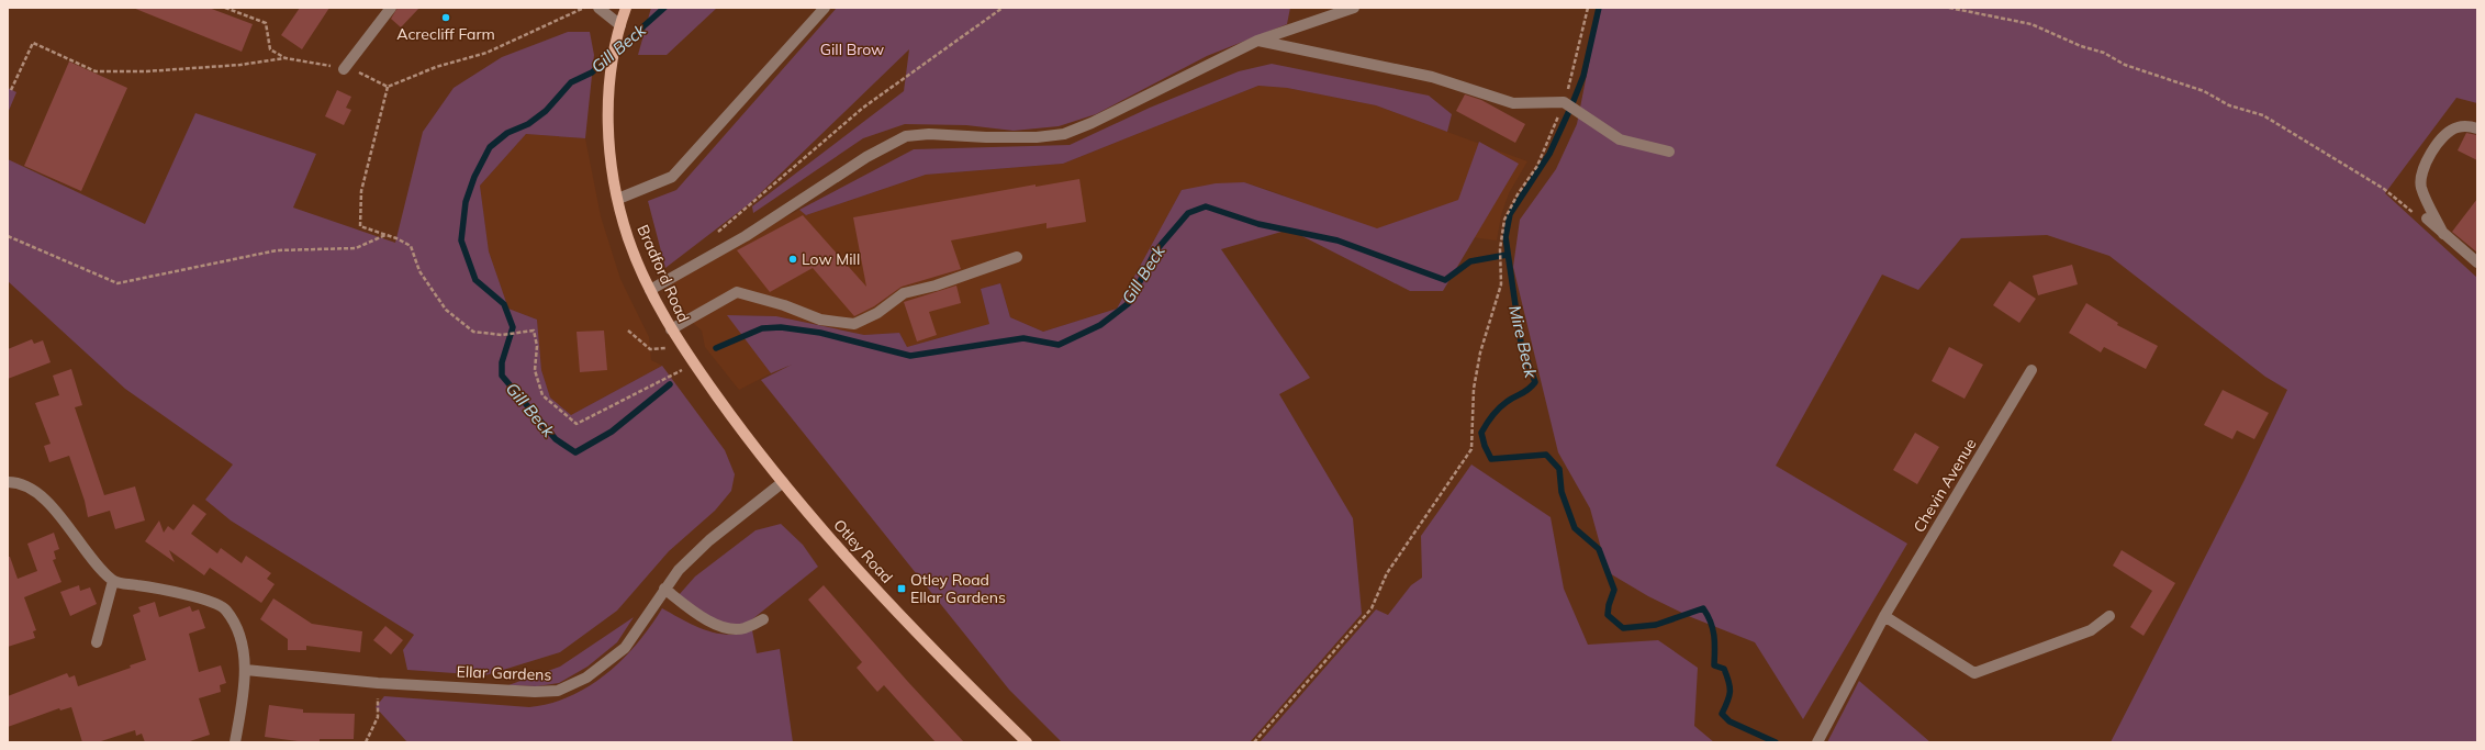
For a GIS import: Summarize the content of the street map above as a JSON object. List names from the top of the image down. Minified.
{"streets":{"main road":["Bradford Road","Otley Road"],"street":["Chevin Avenue","Ellar Gardens"]},"crossings":[["Bradford Road","Otley Road"],["Otley Road","Ellar Gardens"]],"water":["Gill Beck","Mire Beck"],"parks":["Gill Brow"],"places":{"other":["Acrecliff Farm","Low Mill"],"transit":["Otley Road Ellar Gardens"]}}
